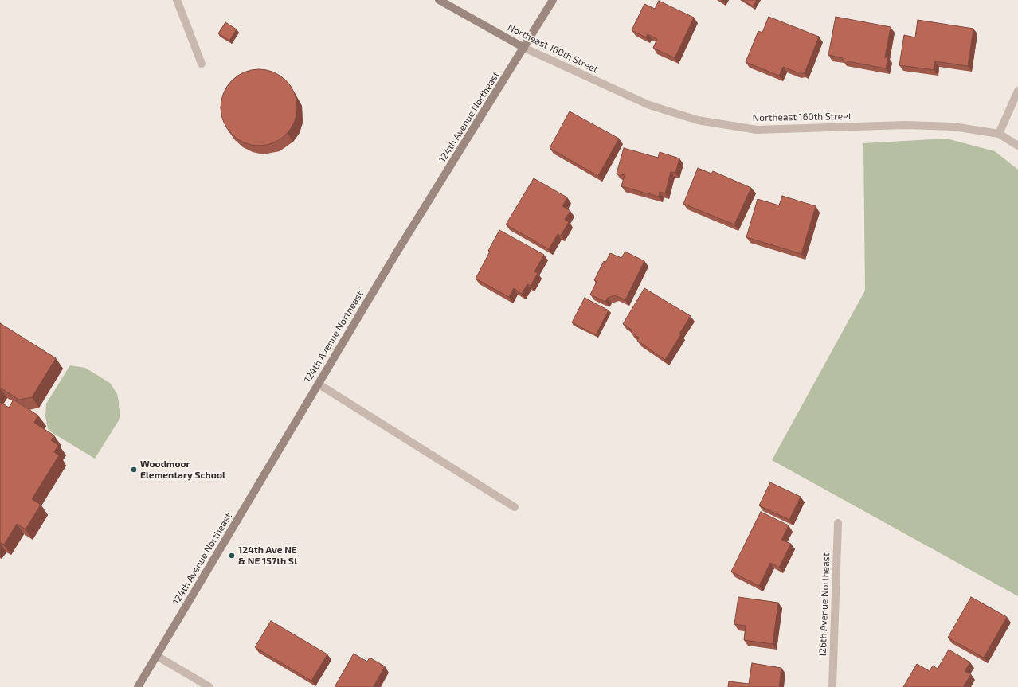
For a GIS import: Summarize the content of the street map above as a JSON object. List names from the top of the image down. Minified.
{"streets":{"street":["Northeast 160th Street","124th Avenue Northeast","126th Avenue Northeast"]},"crossings":[["Northeast 160th Street","124th Avenue Northeast"]],"places":["Woodmoor Elementary School","124th Ave NE & NE 157th St"]}
